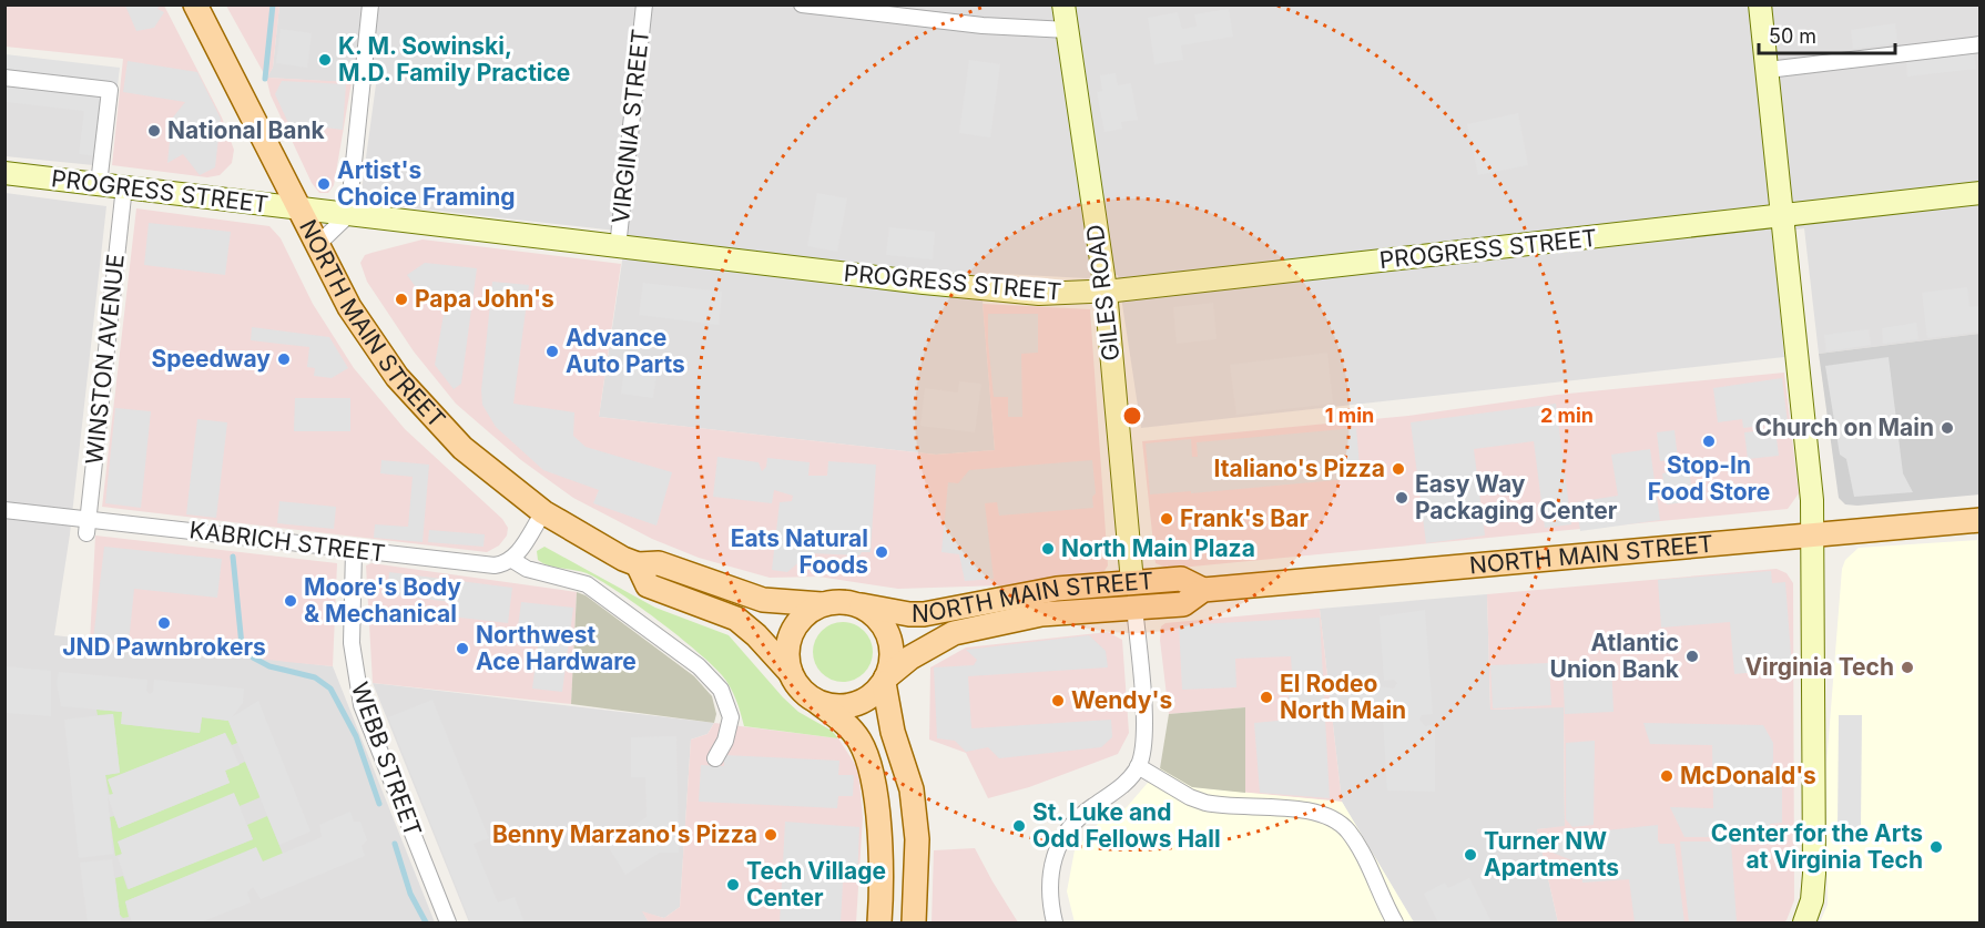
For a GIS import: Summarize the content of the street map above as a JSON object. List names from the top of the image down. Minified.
{"streets":{"main road":["NORTH MAIN STREET"],"street":["VIRGINIA STREET","PROGRESS STREET","GILES ROAD","WINSTON AVENUE","KABRICH STREET","WEBB STREET"]},"crossings":[["VIRGINIA STREET","PROGRESS STREET"],["PROGRESS STREET","GILES ROAD"],["PROGRESS STREET","NORTH MAIN STREET"],["PROGRESS STREET","WINSTON AVENUE"],["GILES ROAD","NORTH MAIN STREET"],["WINSTON AVENUE","KABRICH STREET"],["KABRICH STREET","WEBB STREET"]],"places":["K. M. Sowinski, M.D. Family Practice","National Bank","Artist's Choice Framing","Papa John's","Advance Auto Parts","Speedway","Church on Main","Stop-In Food Store","Italiano's Pizza","Easy Way Packaging Center","Frank's Bar","North Main Plaza","Eats Natural Foods","Moore's Body & Mechanical","JND Pawnbrokers","Northwest Ace Hardware","Atlantic Union Bank","Virginia Tech","El Rodeo North Main","Wendy's","McDonald's","St. Luke and Odd Fellows Hall","Benny Marzano's Pizza","Center for the Arts at Virginia Tech","Turner NW Apartments","Tech Village Center"],"scale_bar":"50 m","rings":["1 min","2 min"]}
